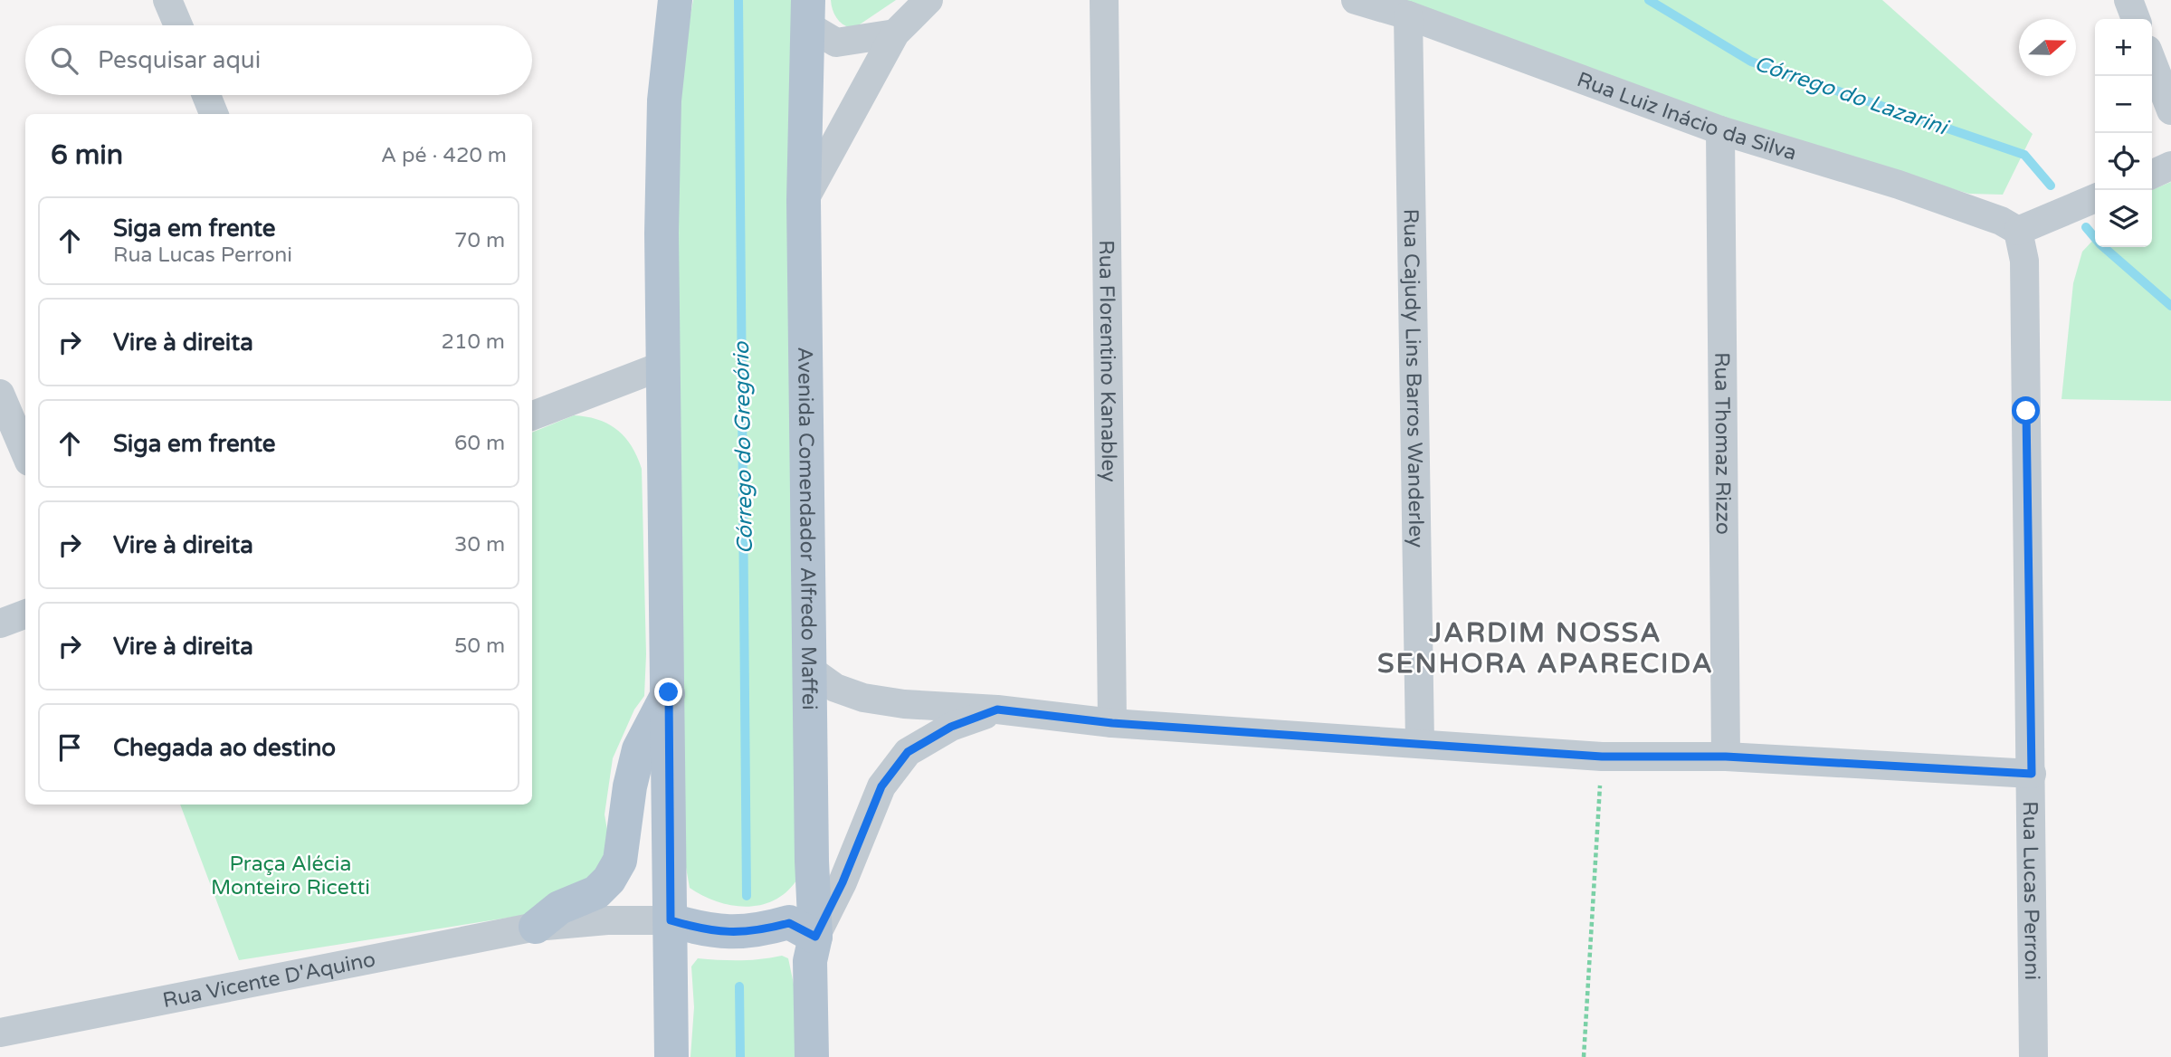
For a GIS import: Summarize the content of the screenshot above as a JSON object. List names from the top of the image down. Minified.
{"streets":{"main road":["Avenida Comendador Alfredo Maffei"],"street":["Rua Luiz Inácio da Silva","Rua Florentino Kanabley","Rua Cajudy Lins Barros Wanderley","Rua Thomaz Rizzo","Rua Lucas Perroni","Rua Vicente D'Aquino"]},"crossings":[["Rua Luiz Inácio da Silva","Rua Cajudy Lins Barros Wanderley"],["Rua Luiz Inácio da Silva","Rua Thomaz Rizzo"],["Rua Luiz Inácio da Silva","Rua Lucas Perroni"]],"districts":["JARDIM NOSSA SENHORA APARECIDA"],"water":["Córrego do Lazarini","Córrego do Gregório"],"parks":["Praça Alécia Monteiro Ricetti"],"north":"right","page":{"map_buttons":["+","−"],"search":"Pesquisar aqui","heading":["6 min","A pé · 420 m"],"list":[["Siga em frente","Rua Lucas Perroni","70 m"],["Vire à direita","210 m"],["Siga em frente","60 m"],["Vire à direita","30 m"],["Vire à direita","50 m"],"Chegada ao destino"]}}
